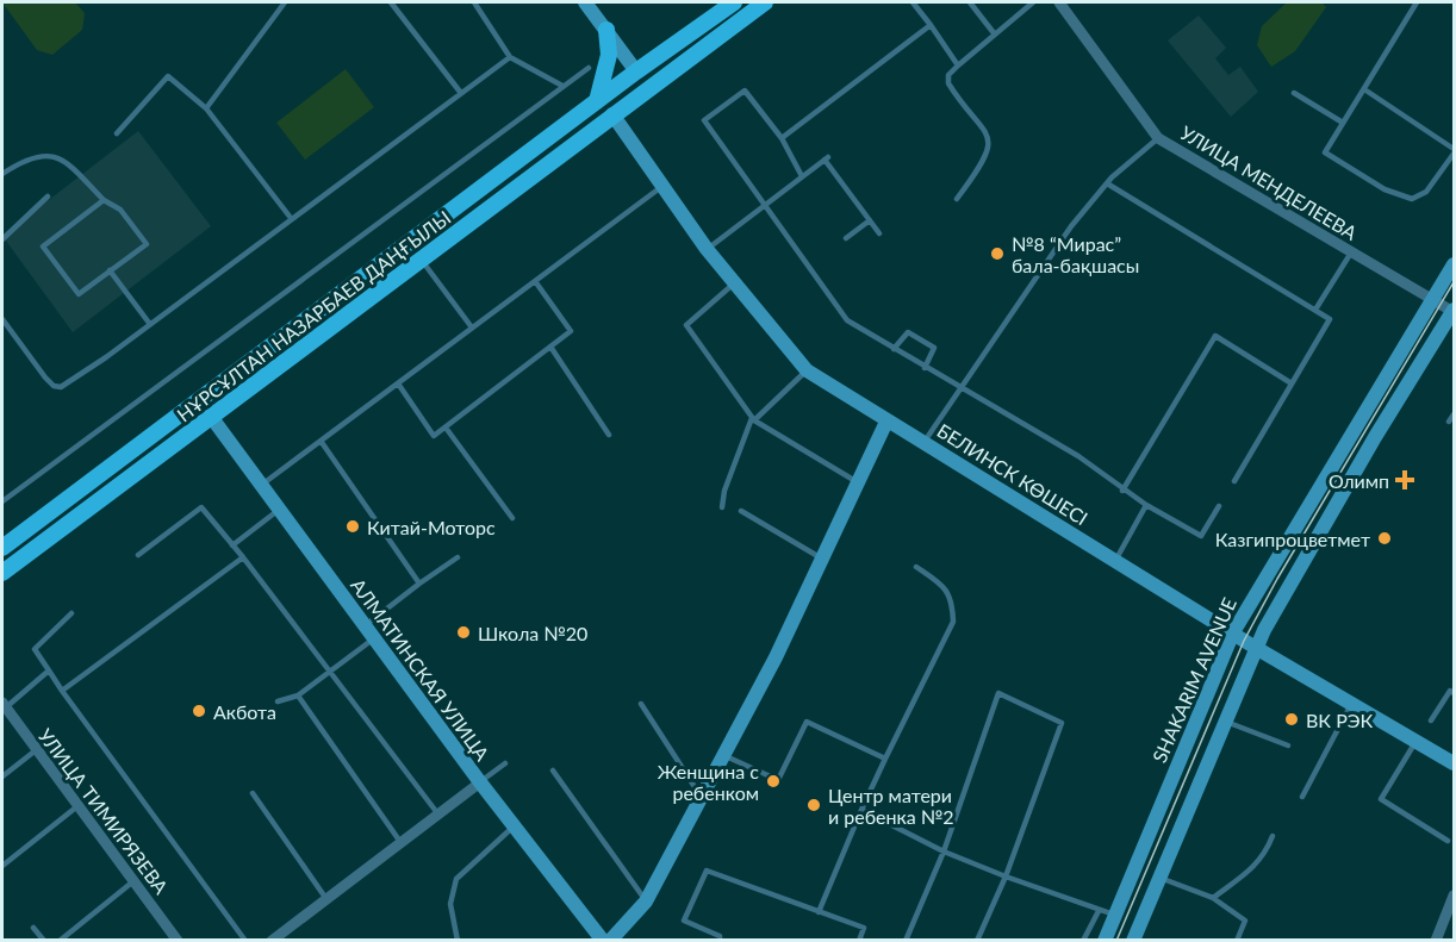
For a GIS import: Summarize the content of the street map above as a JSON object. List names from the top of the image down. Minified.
{"streets":{"main road":["НҰРСҰЛТАН НАЗАРБАЕВ ДАҢҒЫЛЫ","БЕЛИНСК КӨШЕСІ","АЛМАТИНСКАЯ УЛИЦА","SHAKARIM AVENUE"],"street":["УЛИЦА МЕНДЕЛЕЕВА","УЛИЦА ТИМИРЯЗЕВА"]},"crossings":[["УЛИЦА МЕНДЕЛЕЕВА","SHAKARIM AVENUE"],["НҰРСҰЛТАН НАЗАРБАЕВ ДАҢҒЫЛЫ","БЕЛИНСК КӨШЕСІ"],["НҰРСҰЛТАН НАЗАРБАЕВ ДАҢҒЫЛЫ","АЛМАТИНСКАЯ УЛИЦА"],["БЕЛИНСК КӨШЕСІ","SHAKARIM AVENUE"]],"places":{"other":["№8 “Мирас” бала-бақшасы","Китай-Моторс","Казгипроцветмет","Школа №20","Акбота","ВК РЭК","Женщина с ребенком","Центр матери и ребенка №2"],"health":["Олимп"]}}
